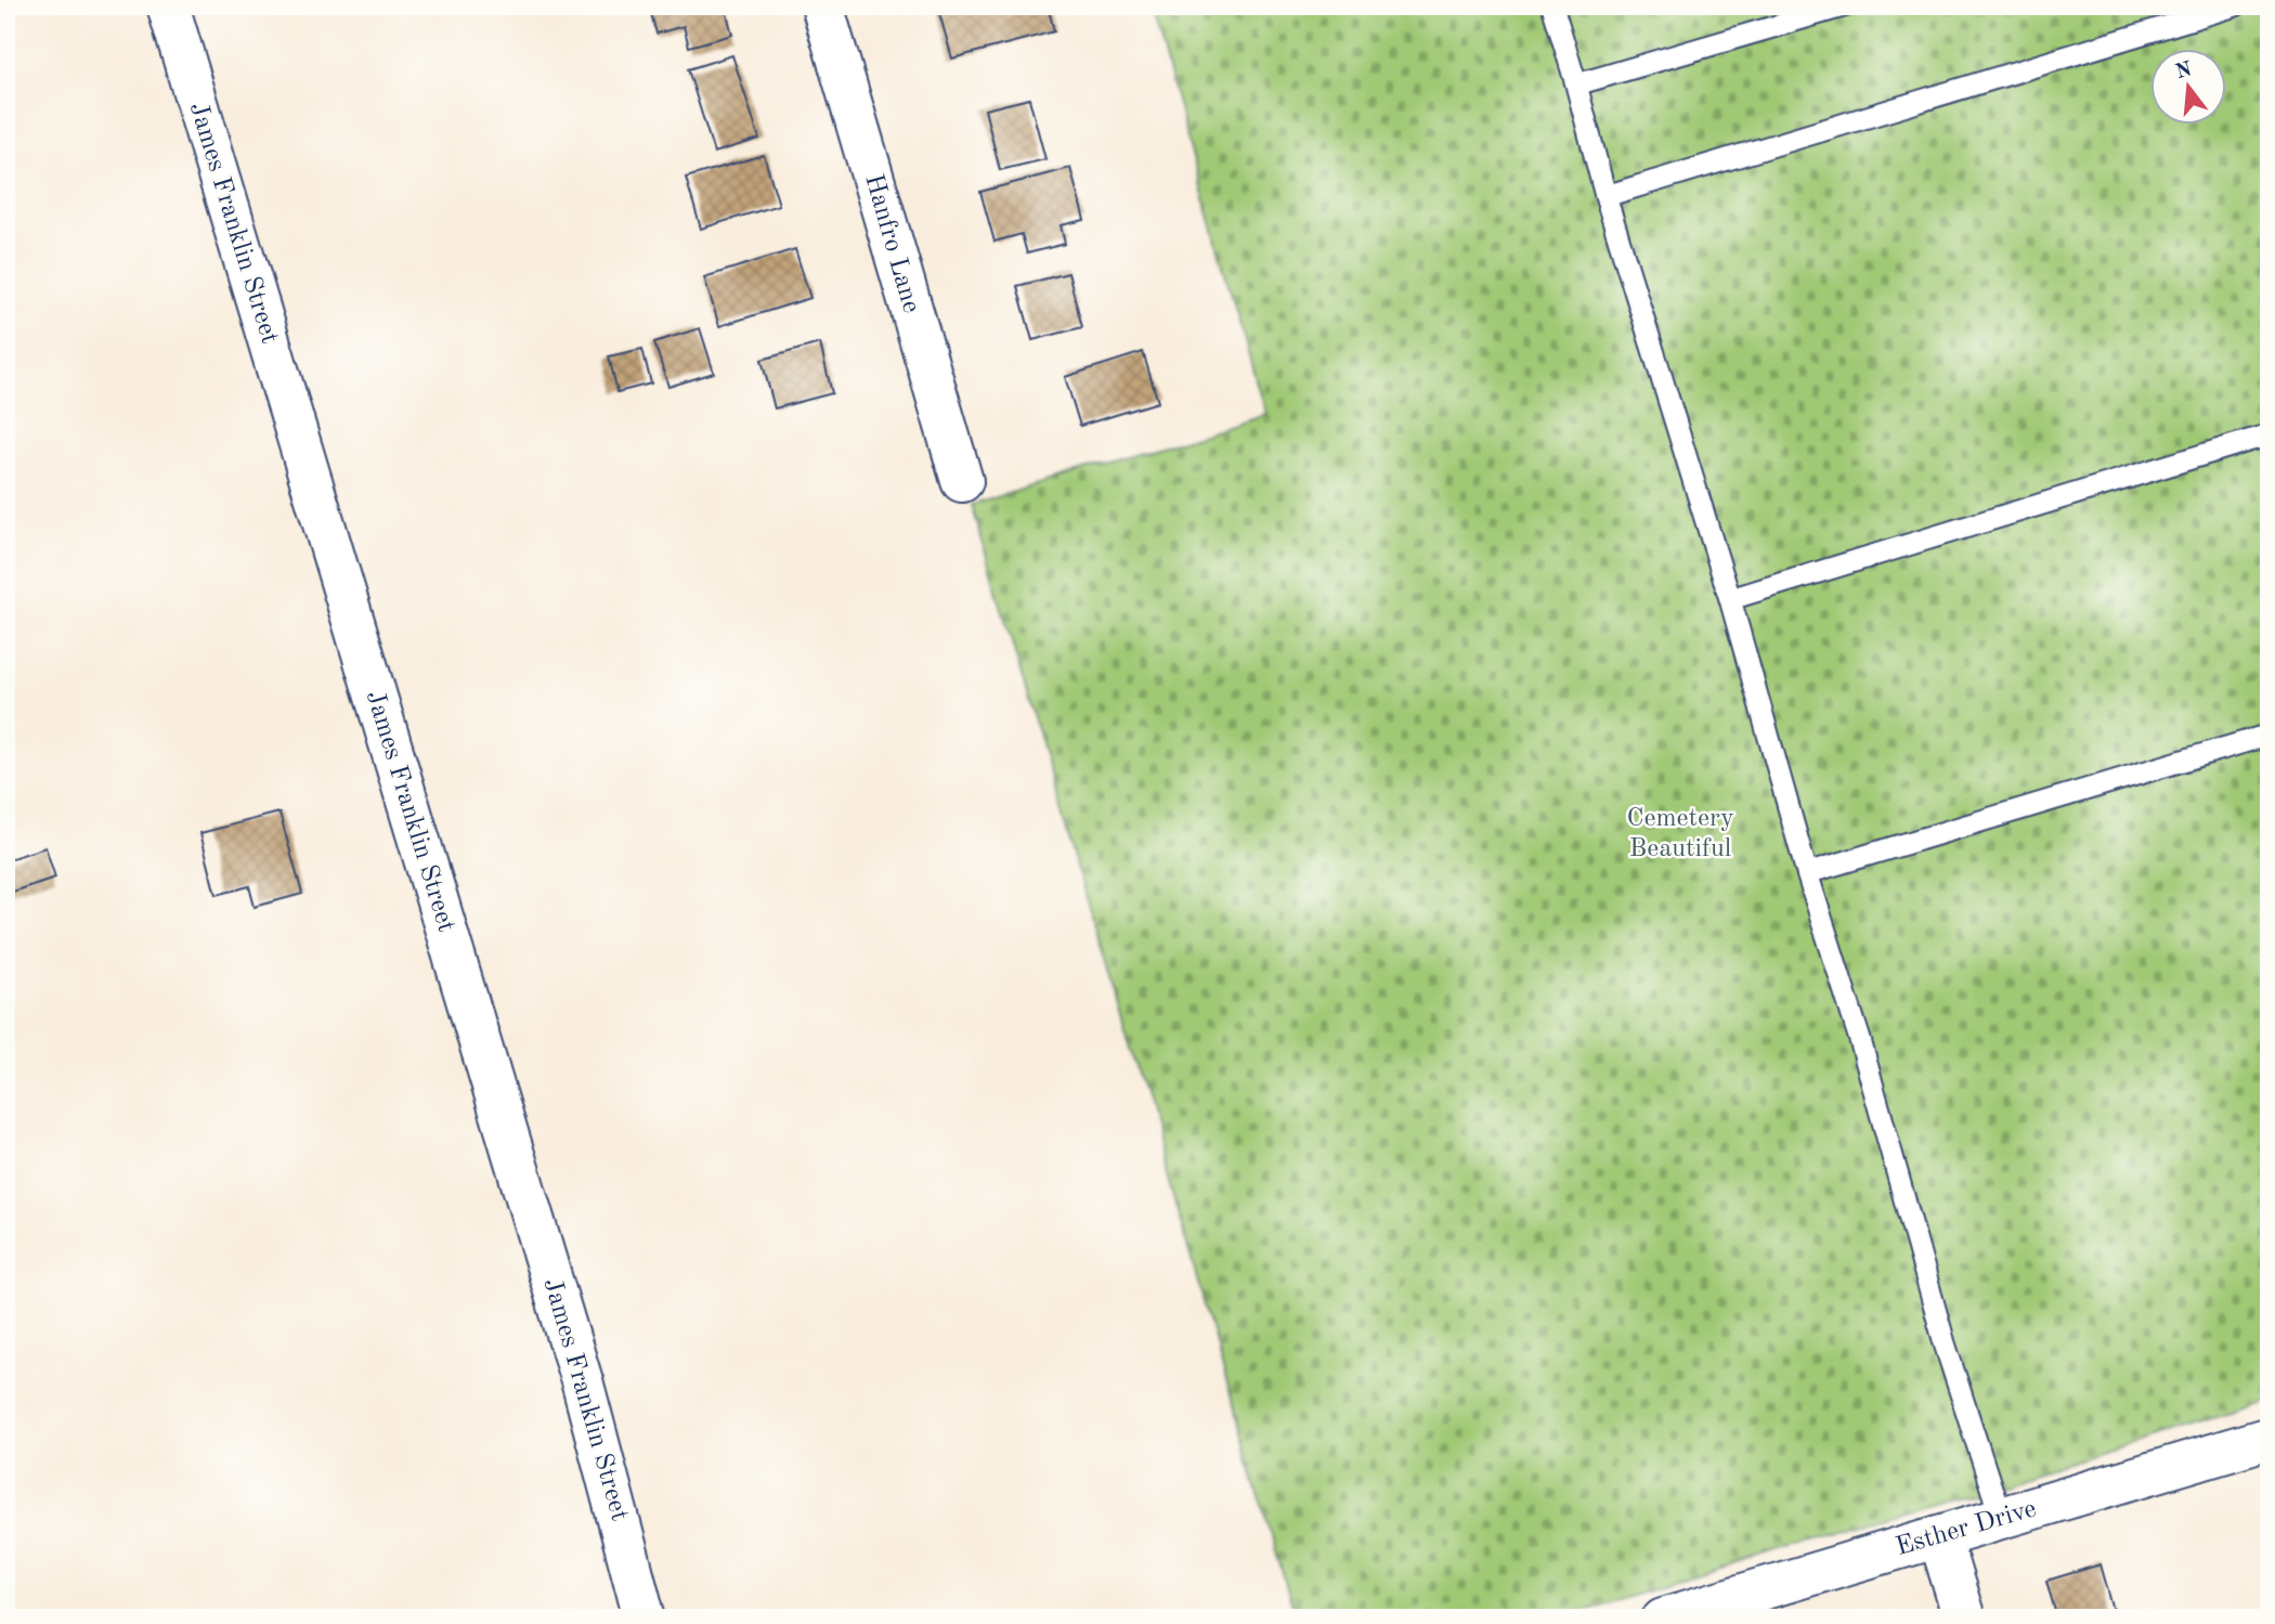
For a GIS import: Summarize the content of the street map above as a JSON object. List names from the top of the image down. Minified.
{"streets":{"street":["James Franklin Street","Hanfro Lane","Esther Drive"]},"parks":["Cemetery Beautiful"],"north":"top"}
